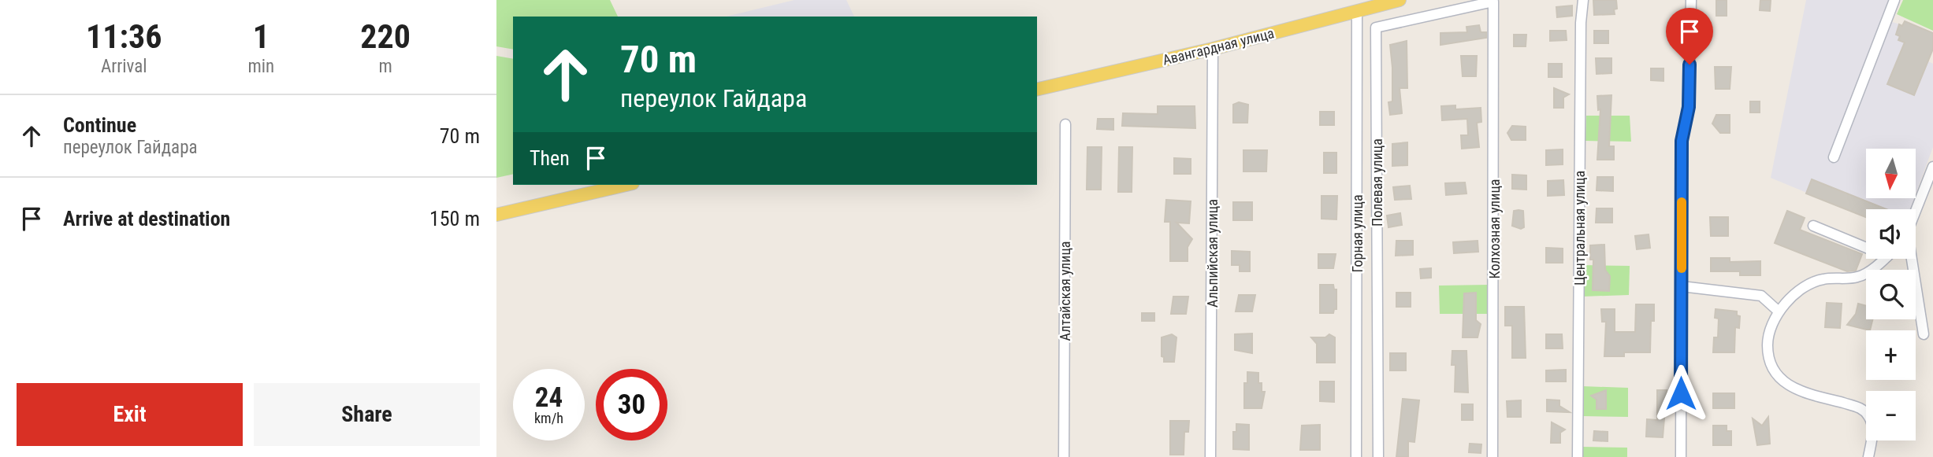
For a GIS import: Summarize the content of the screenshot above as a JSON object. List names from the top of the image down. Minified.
{"streets":{"main road":["Авангардная улица"],"street":["Полевая улица","Центральная улица","Колхозная улица","Горная улица","Альпийская улица","Алтайская улица"]},"crossings":[["Авангардная улица","Горная улица"],["Авангардная улица","Альпийская улица"],["Полевая улица","Колхозная улица"]],"north":"bottom","page":{"eta":["11:36","Arrival","1","min","220","m"],"turn":["70 m","переулок Гайдара"],"list":[{"name":"Continue","note":"переулок Гайдара","value":"70 m"},{"name":"Arrive at destination","value":"150 m"}],"then":"Then","map_buttons":["+","−"],"speed":"24 km/h","limit":"30","buttons":["Exit","Share"]}}
